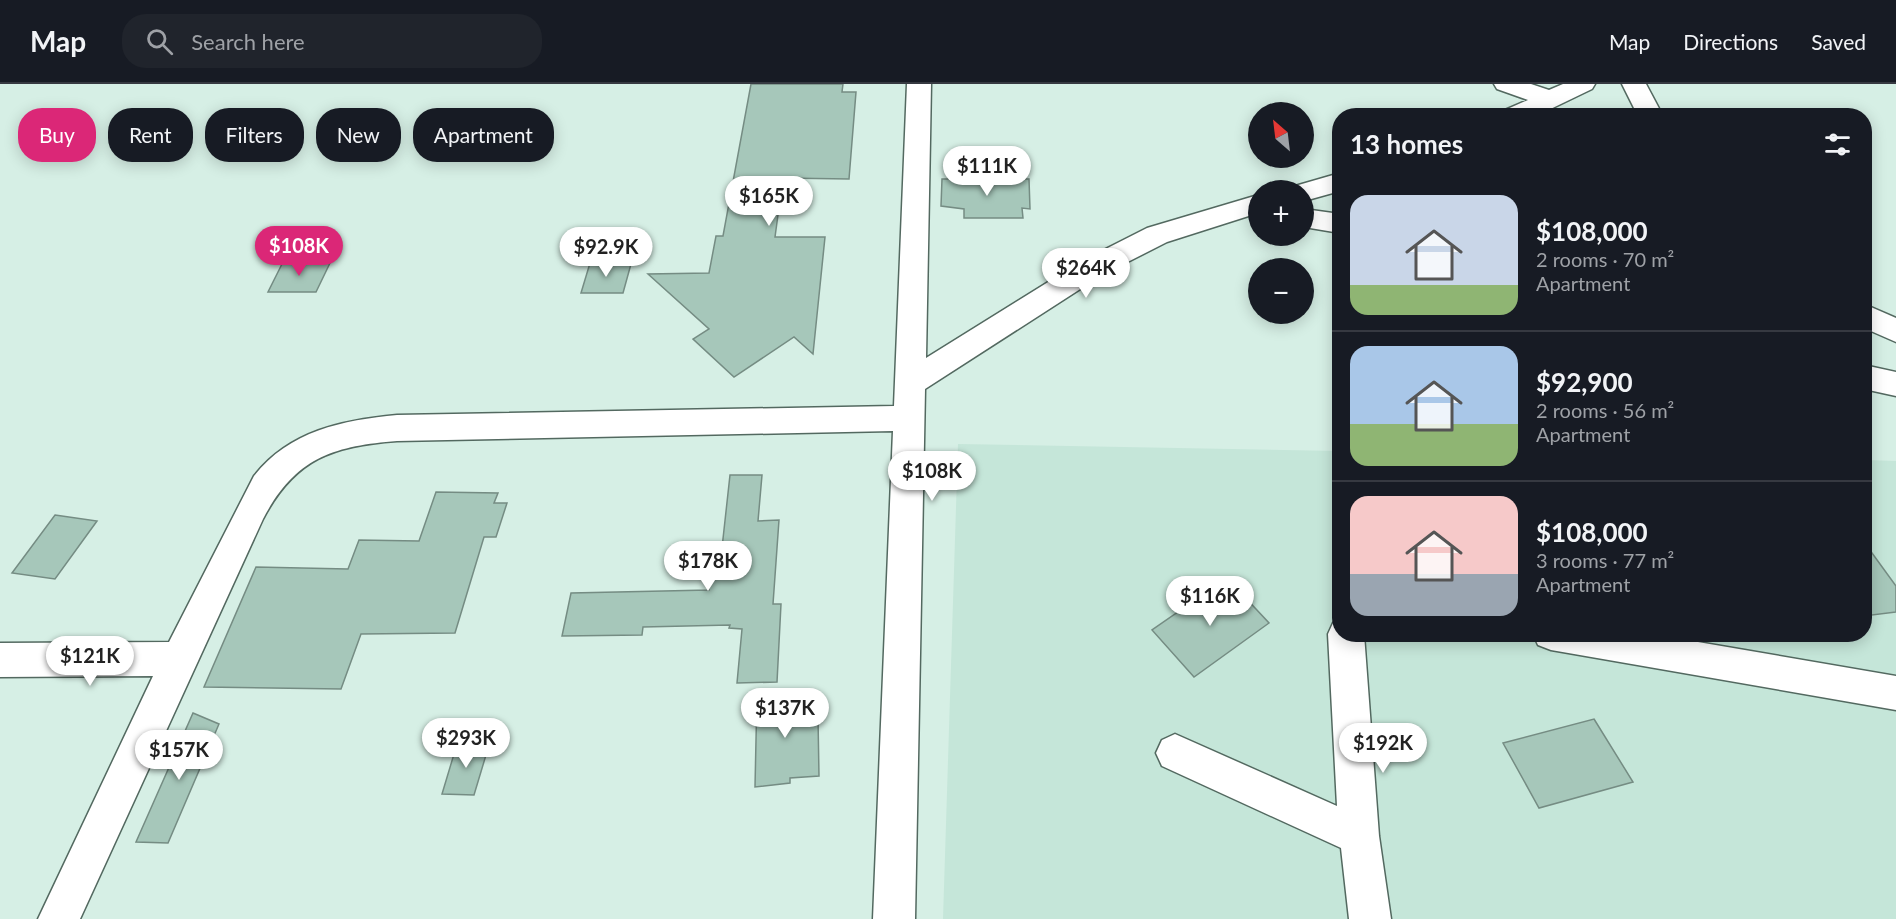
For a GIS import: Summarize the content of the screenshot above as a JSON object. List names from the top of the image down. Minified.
{"north":"top left","page":{"header":"Map","search":"Search here","nav":["Map","Directions","Saved"],"map_buttons":["+","−"],"chip":["Buy","Rent","Filters","New","Apartment"],"heading":"13 homes","price":["$111K","$165K","$108K","$92.9K","$264K","$108K","$178K","$116K","$121K","$137K","$293K","$192K","$157K"],"list":[{"name":"$108,000","note":"2 rooms · 70 m² · Apartment"},{"name":"$92,900","note":"2 rooms · 56 m² · Apartment"},{"name":"$108,000","note":"3 rooms · 77 m² · Apartment"}]}}
